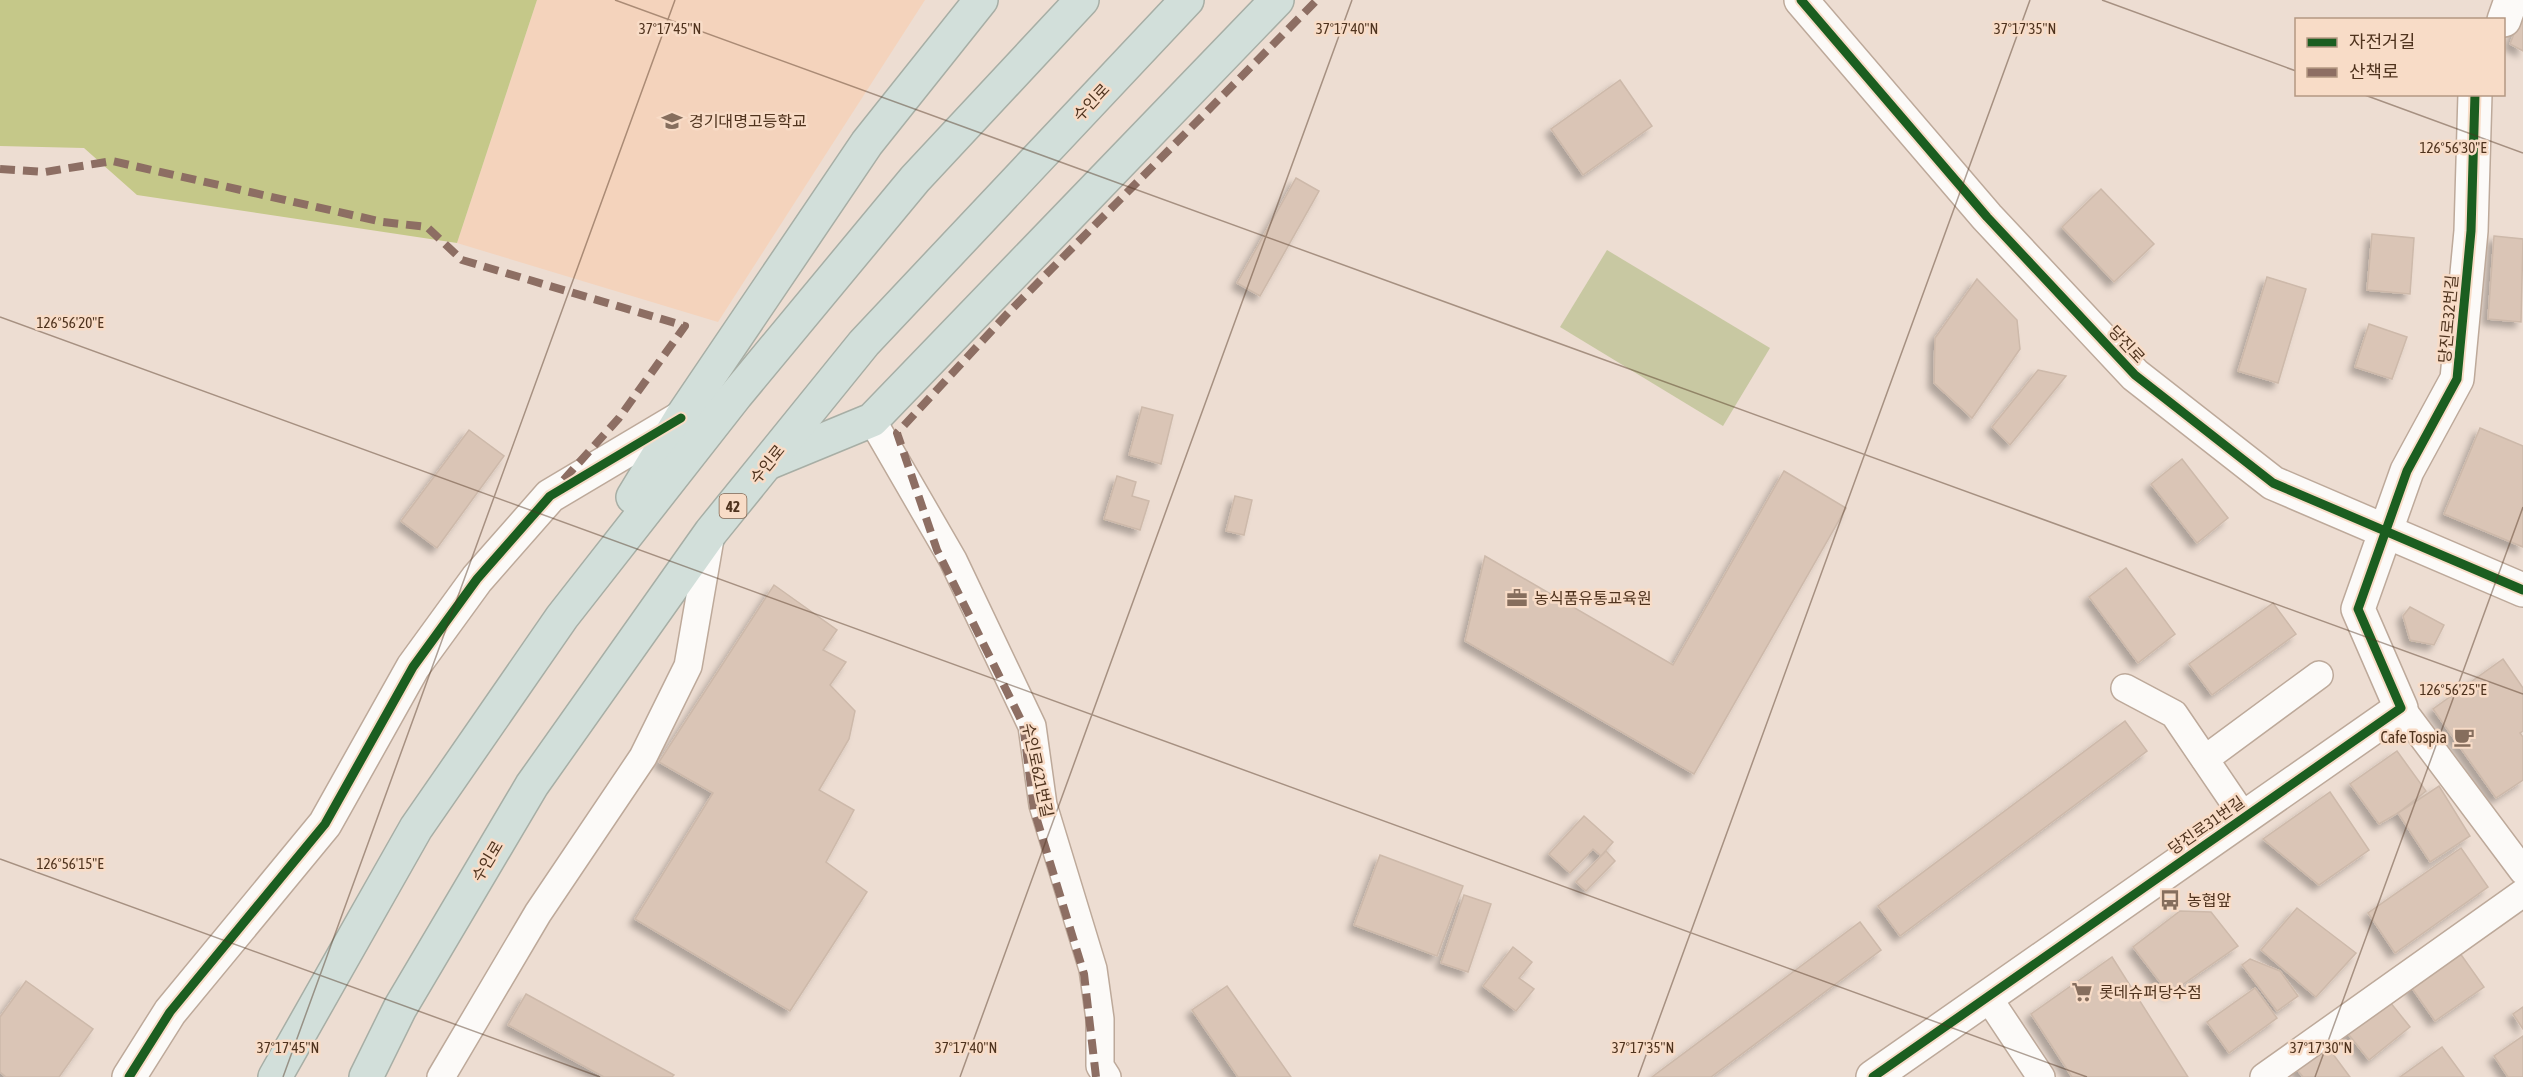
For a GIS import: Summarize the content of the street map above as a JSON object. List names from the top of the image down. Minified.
{"streets":{"highway":["수인로","42"],"street":["당진로32번길","당진로","수인로621번길","당진로31번길"]},"crossings":[["당진로32번길","당진로"]],"places":{"school or university":["경기대명고등학교"],"office":["농식품유통교육원"],"cafe":["Cafe Tospia"],"bus stop":["농협앞"],"supermarket":["롯데슈퍼당수점"]},"legend":["자전거길","산책로"],"coordinates":["37°17'45\"N","37°17'40\"N","37°17'35\"N","126°56'30\"E","126°56'20\"E","126°56'25\"E","126°56'15\"E","37°17'30\"N"]}
